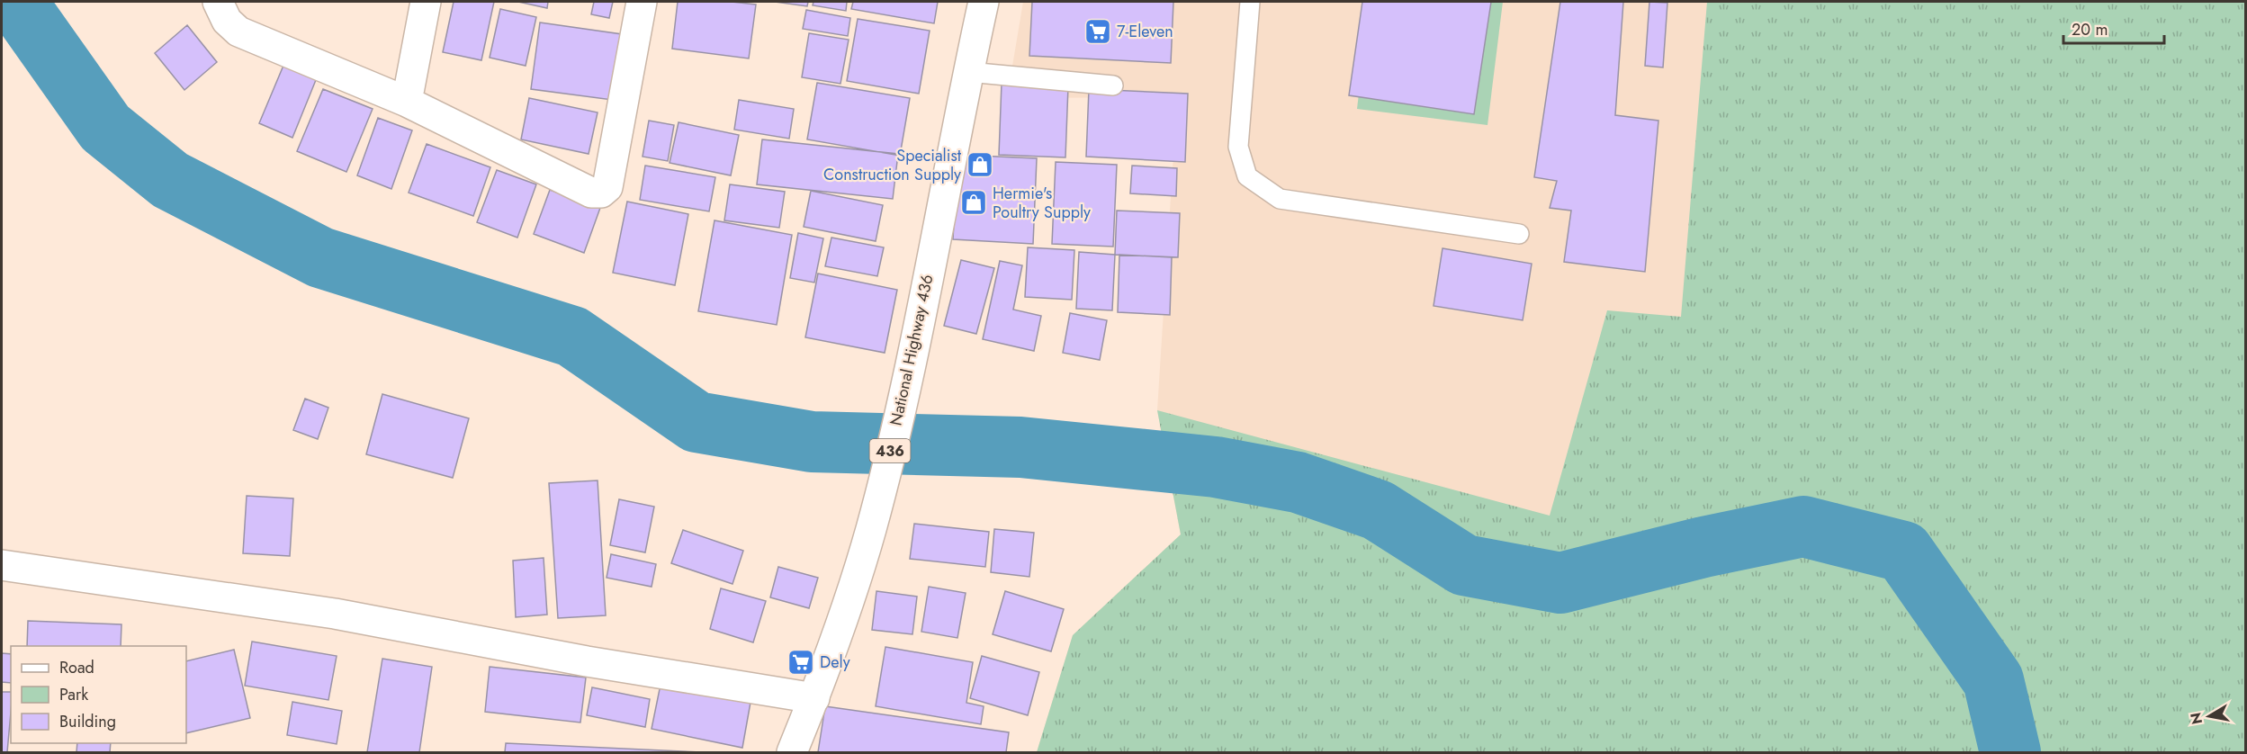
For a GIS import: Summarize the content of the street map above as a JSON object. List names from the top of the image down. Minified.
{"streets":{"street":["National Highway 436","436"]},"places":{"supermarket":["7-Eleven","Dely"],"shop":["Specialist Construction Supply","Hermie's Poultry Supply"]},"legend":["Road","Park","Building"],"scale_bar":"20 m","north":"left"}
